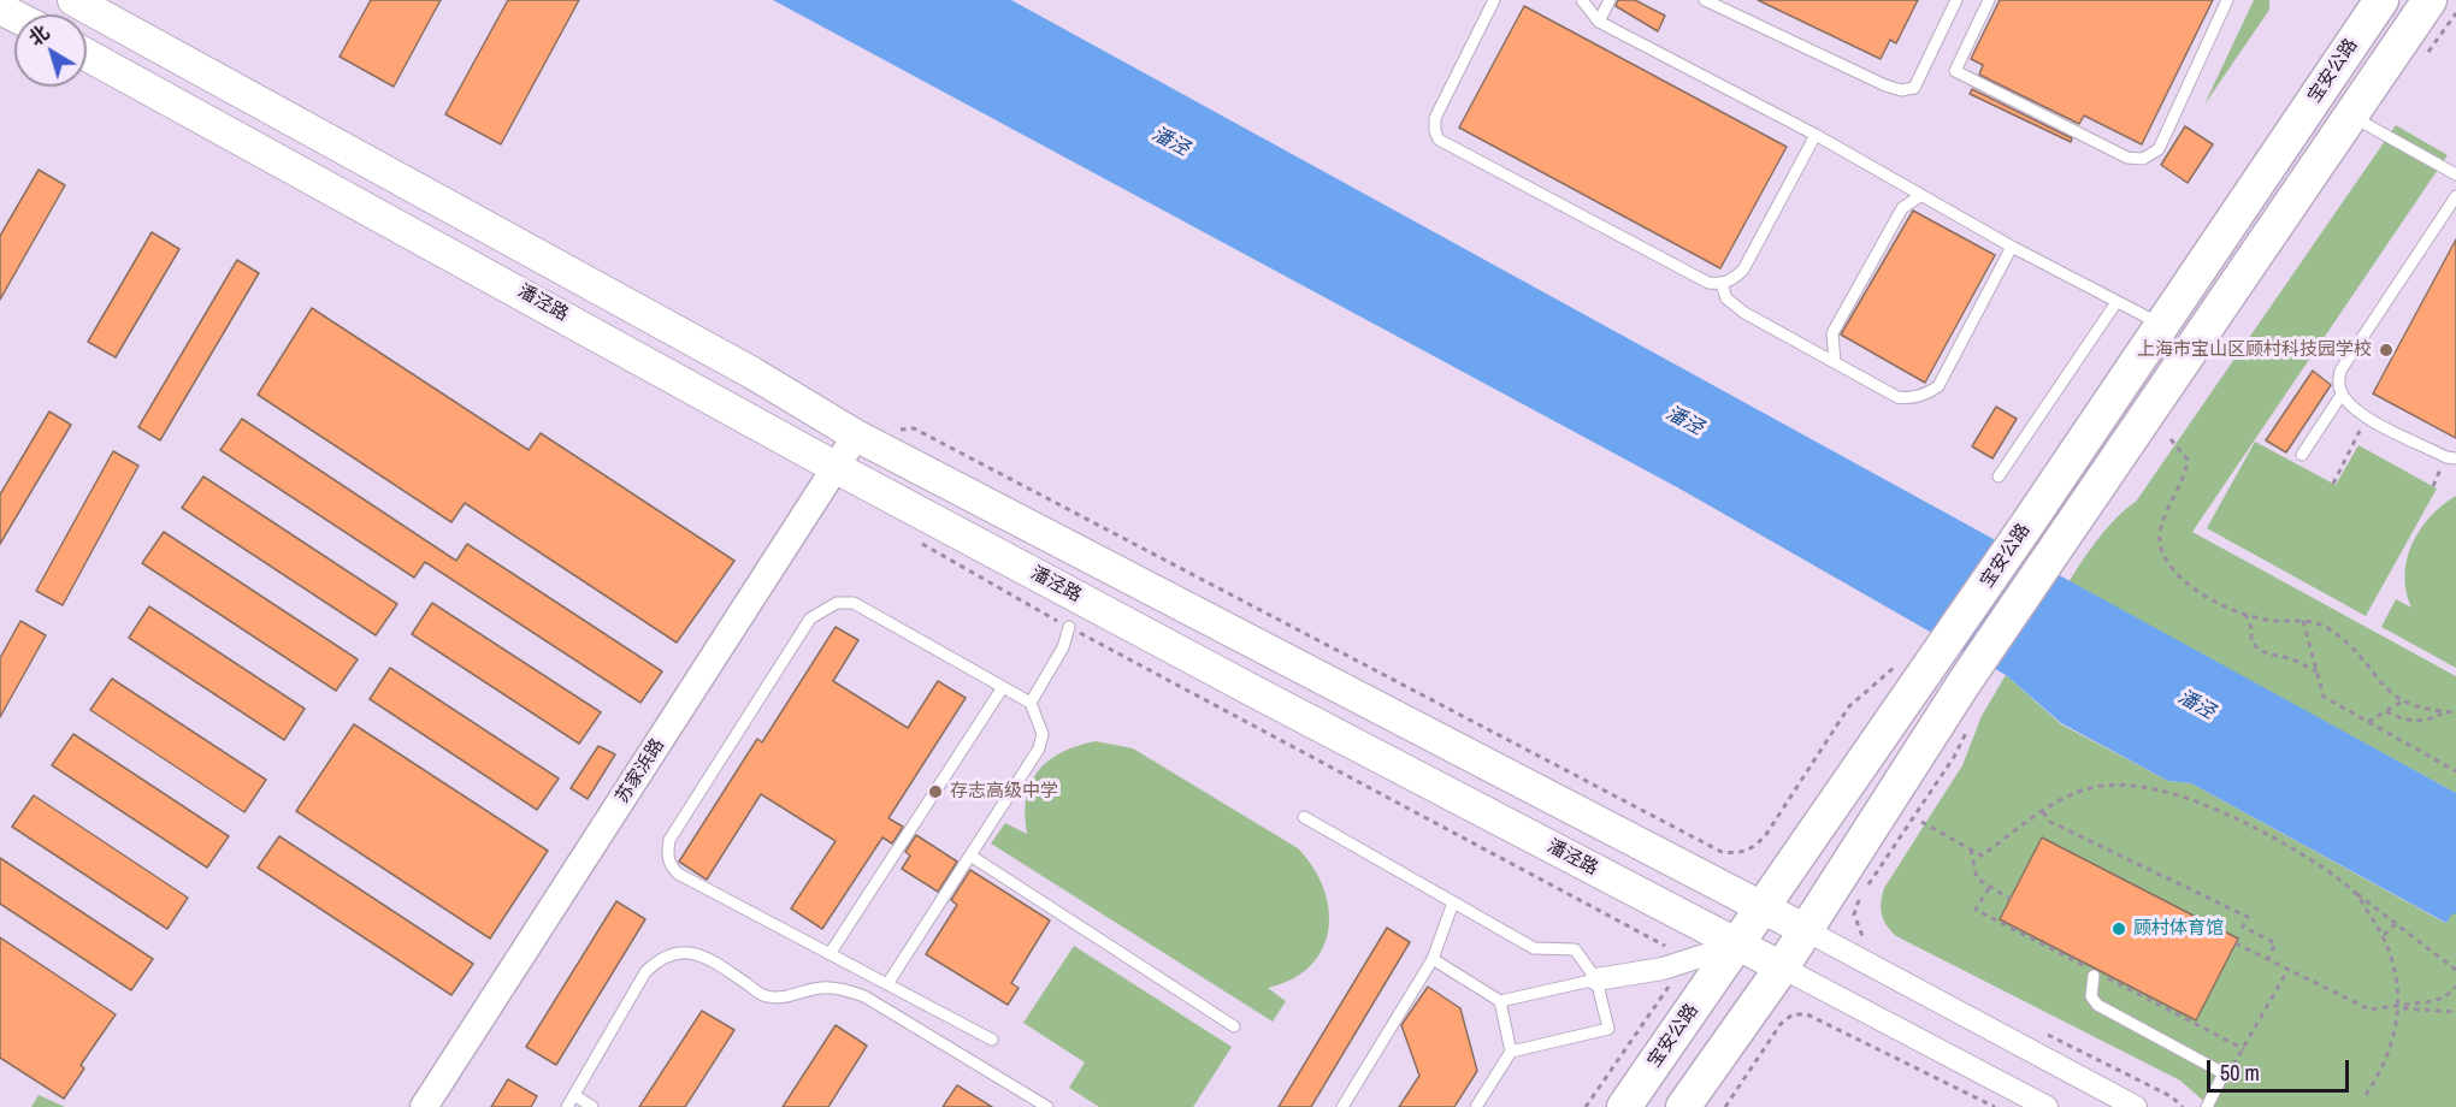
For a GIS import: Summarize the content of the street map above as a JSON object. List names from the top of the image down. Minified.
{"streets":{"main road":["宝安公路","潘泾路"],"street":["苏家浜路"]},"crossings":[["宝安公路","潘泾路"],["潘泾路","苏家浜路"]],"water":["潘泾"],"places":["上海市宝山区顾村科技园学校","存志高级中学","顾村体育馆"],"scale_bar":"50 m","north":"top left"}
